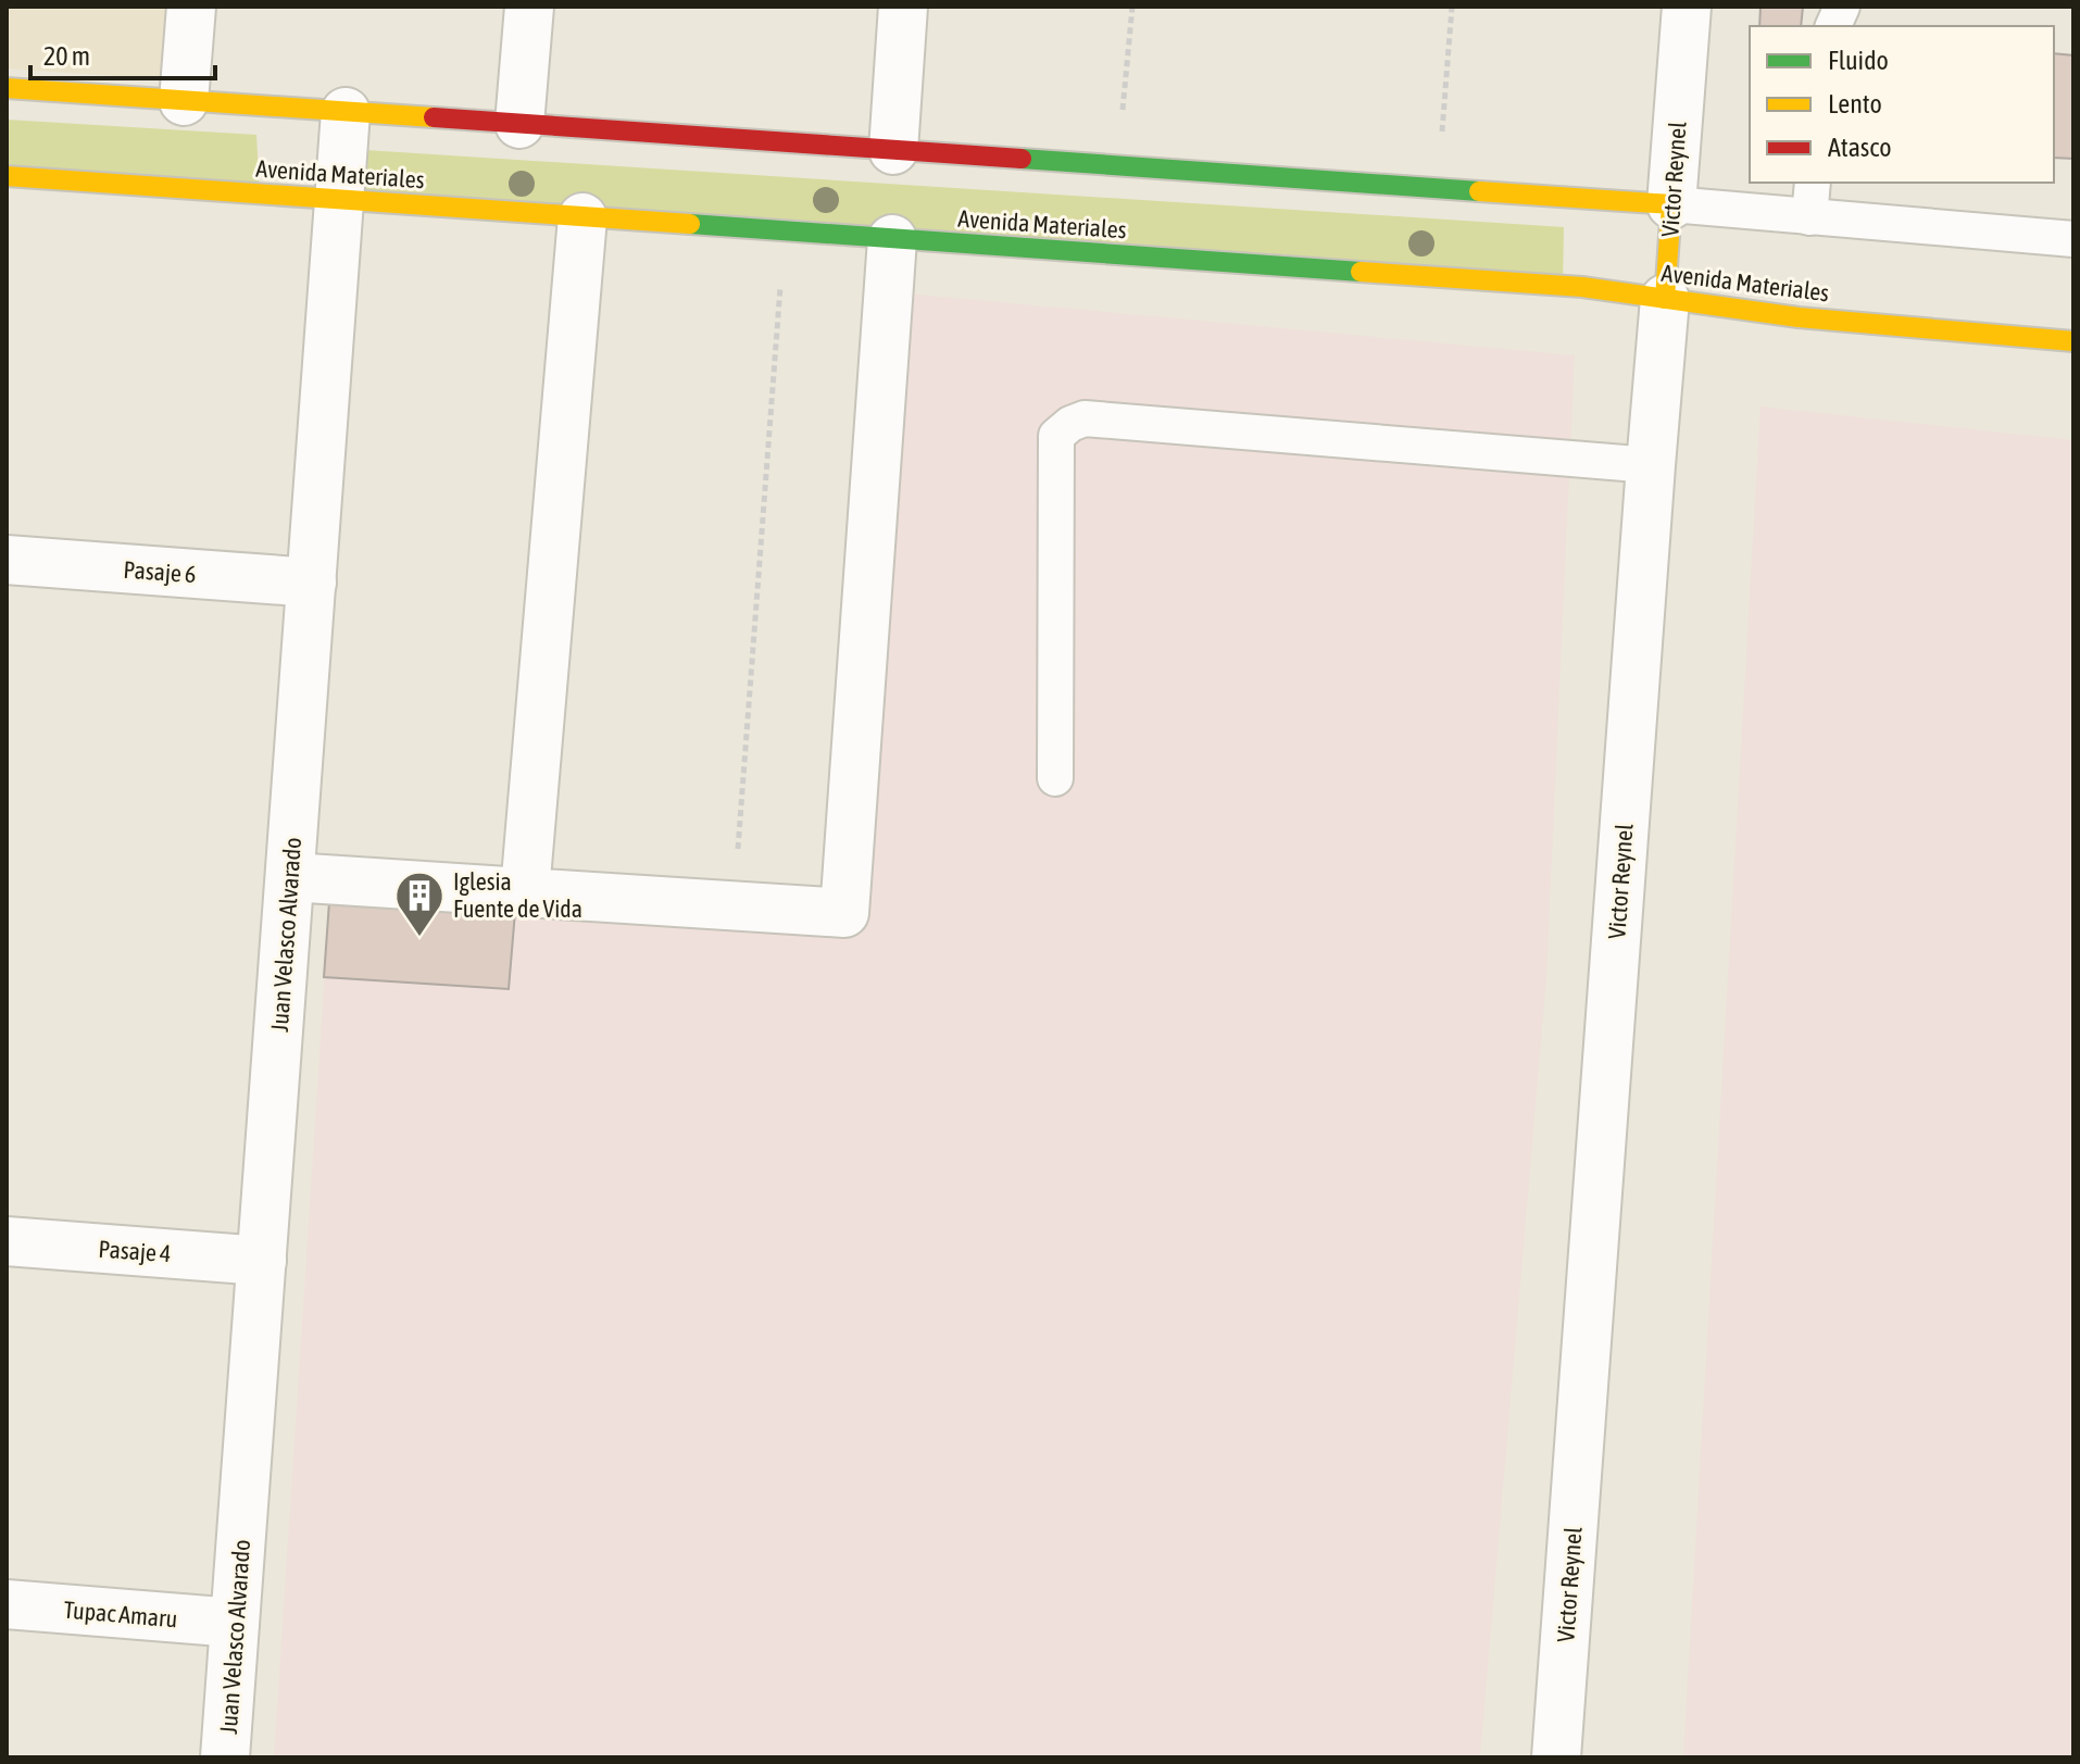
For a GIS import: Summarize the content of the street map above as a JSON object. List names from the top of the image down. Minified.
{"streets":{"street":["Avenida Materiales","Victor Reynel","Pasaje 6","Juan Velasco Alvarado","Pasaje 4","Tupac Amaru"]},"crossings":[["Avenida Materiales","Victor Reynel"],["Avenida Materiales","Juan Velasco Alvarado"],["Pasaje 6","Juan Velasco Alvarado"],["Juan Velasco Alvarado","Pasaje 4"],["Juan Velasco Alvarado","Tupac Amaru"]],"places":{"building":["Iglesia Fuente de Vida"]},"legend":["Fluido","Lento","Atasco"],"scale_bar":"20 m"}
